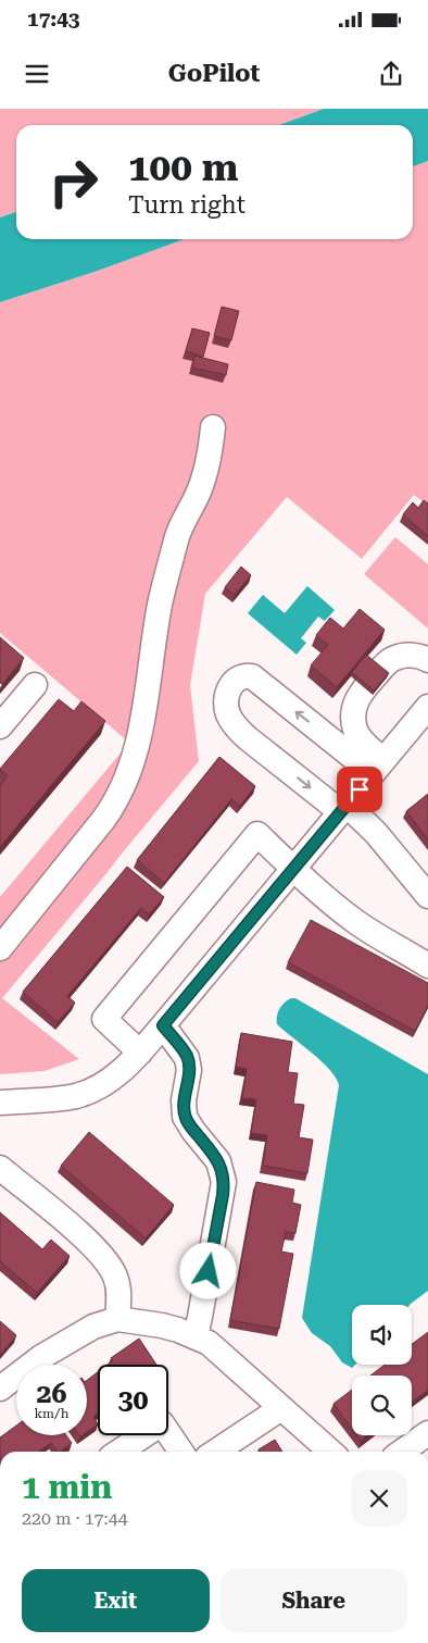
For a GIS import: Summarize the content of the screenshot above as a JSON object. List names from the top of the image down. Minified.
{"page":{"status":"17:43","header":"GoPilot","turn":["100 m","Turn right"],"speed":"26 km/h","limit":"30","heading":["1 min","220 m · 17:44"],"buttons":["Exit","Share"]}}
